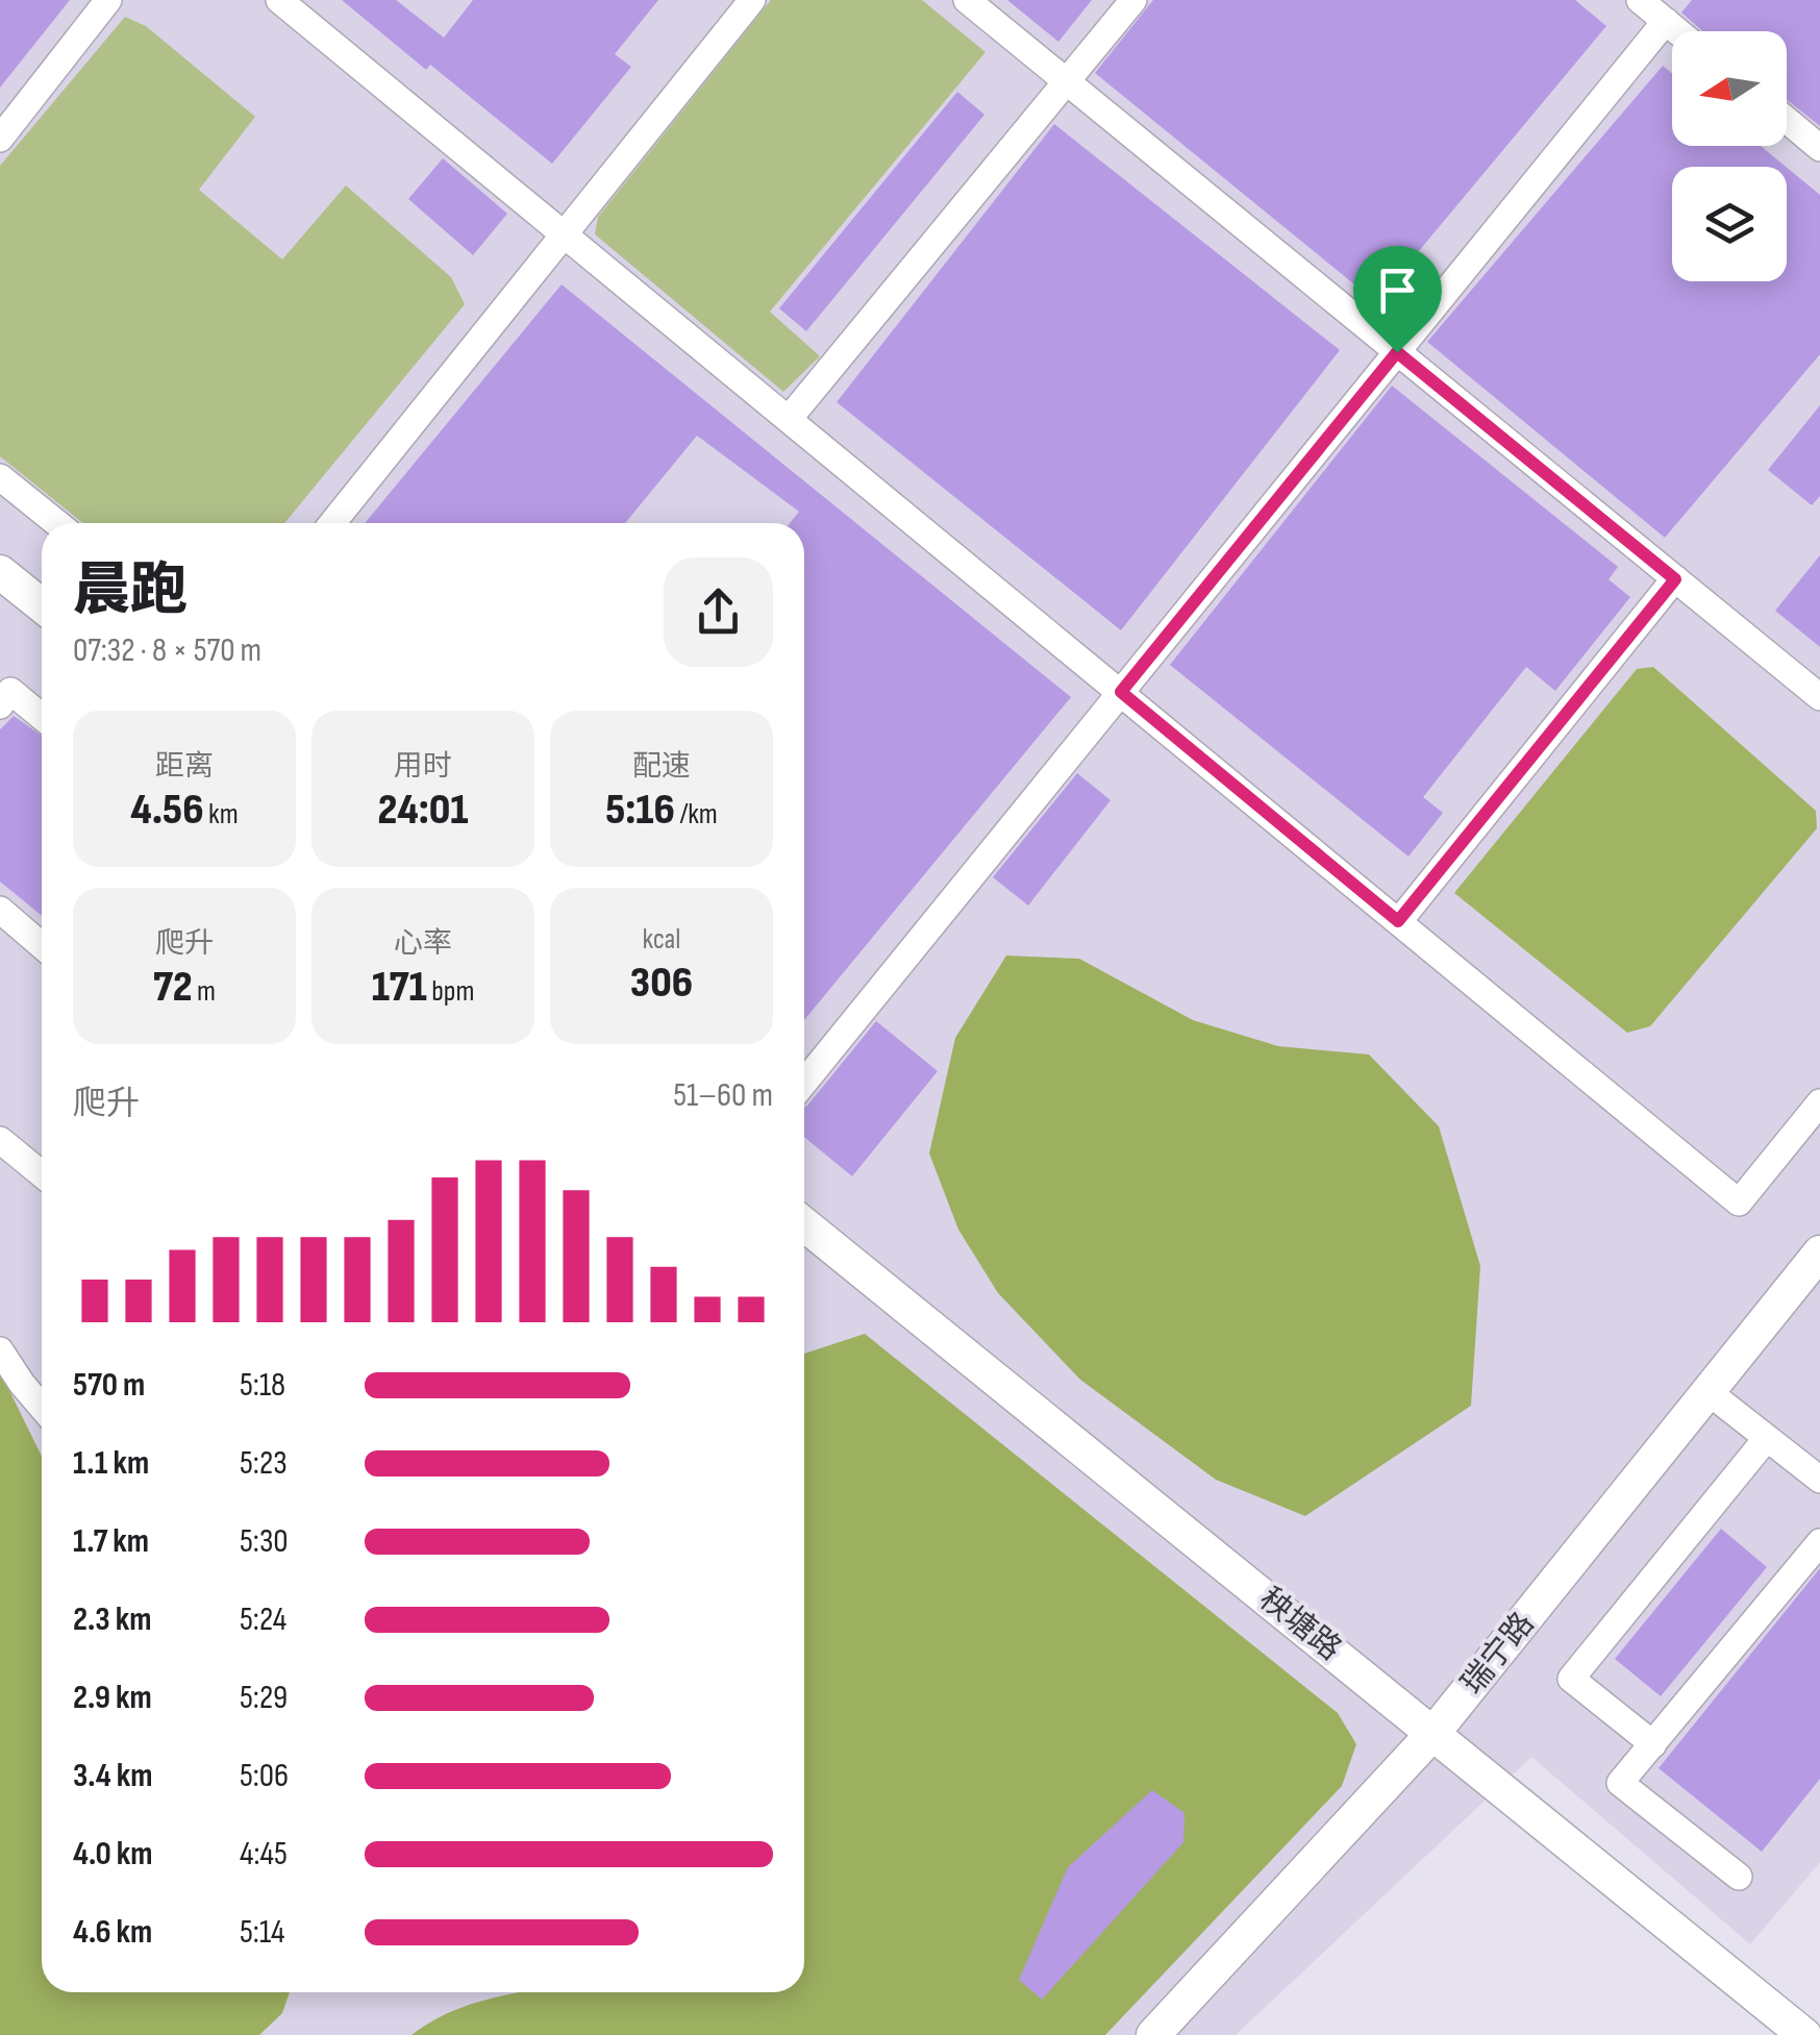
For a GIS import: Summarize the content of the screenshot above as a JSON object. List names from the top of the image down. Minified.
{"streets":{"main road":["秧塘路","瑞宁路"]},"crossings":[["秧塘路","瑞宁路"]],"north":"left","page":{"heading":["晨跑","07:32 · 8 × 570 m"],"stats":[["距离","4.56 km"],["用时","24:01"],["配速","5:16 /km"],["爬升","72 m"],["心率","171 bpm"],["kcal","306"]],"chart":["爬升","51–60 m"],"list":[{"name":"570 m","note":"5:18"},{"name":"1.1 km","note":"5:23"},{"name":"1.7 km","note":"5:30"},{"name":"2.3 km","note":"5:24"},{"name":"2.9 km","note":"5:29"},{"name":"3.4 km","note":"5:06"},{"name":"4.0 km","note":"4:45"},{"name":"4.6 km","note":"5:14"}]}}
